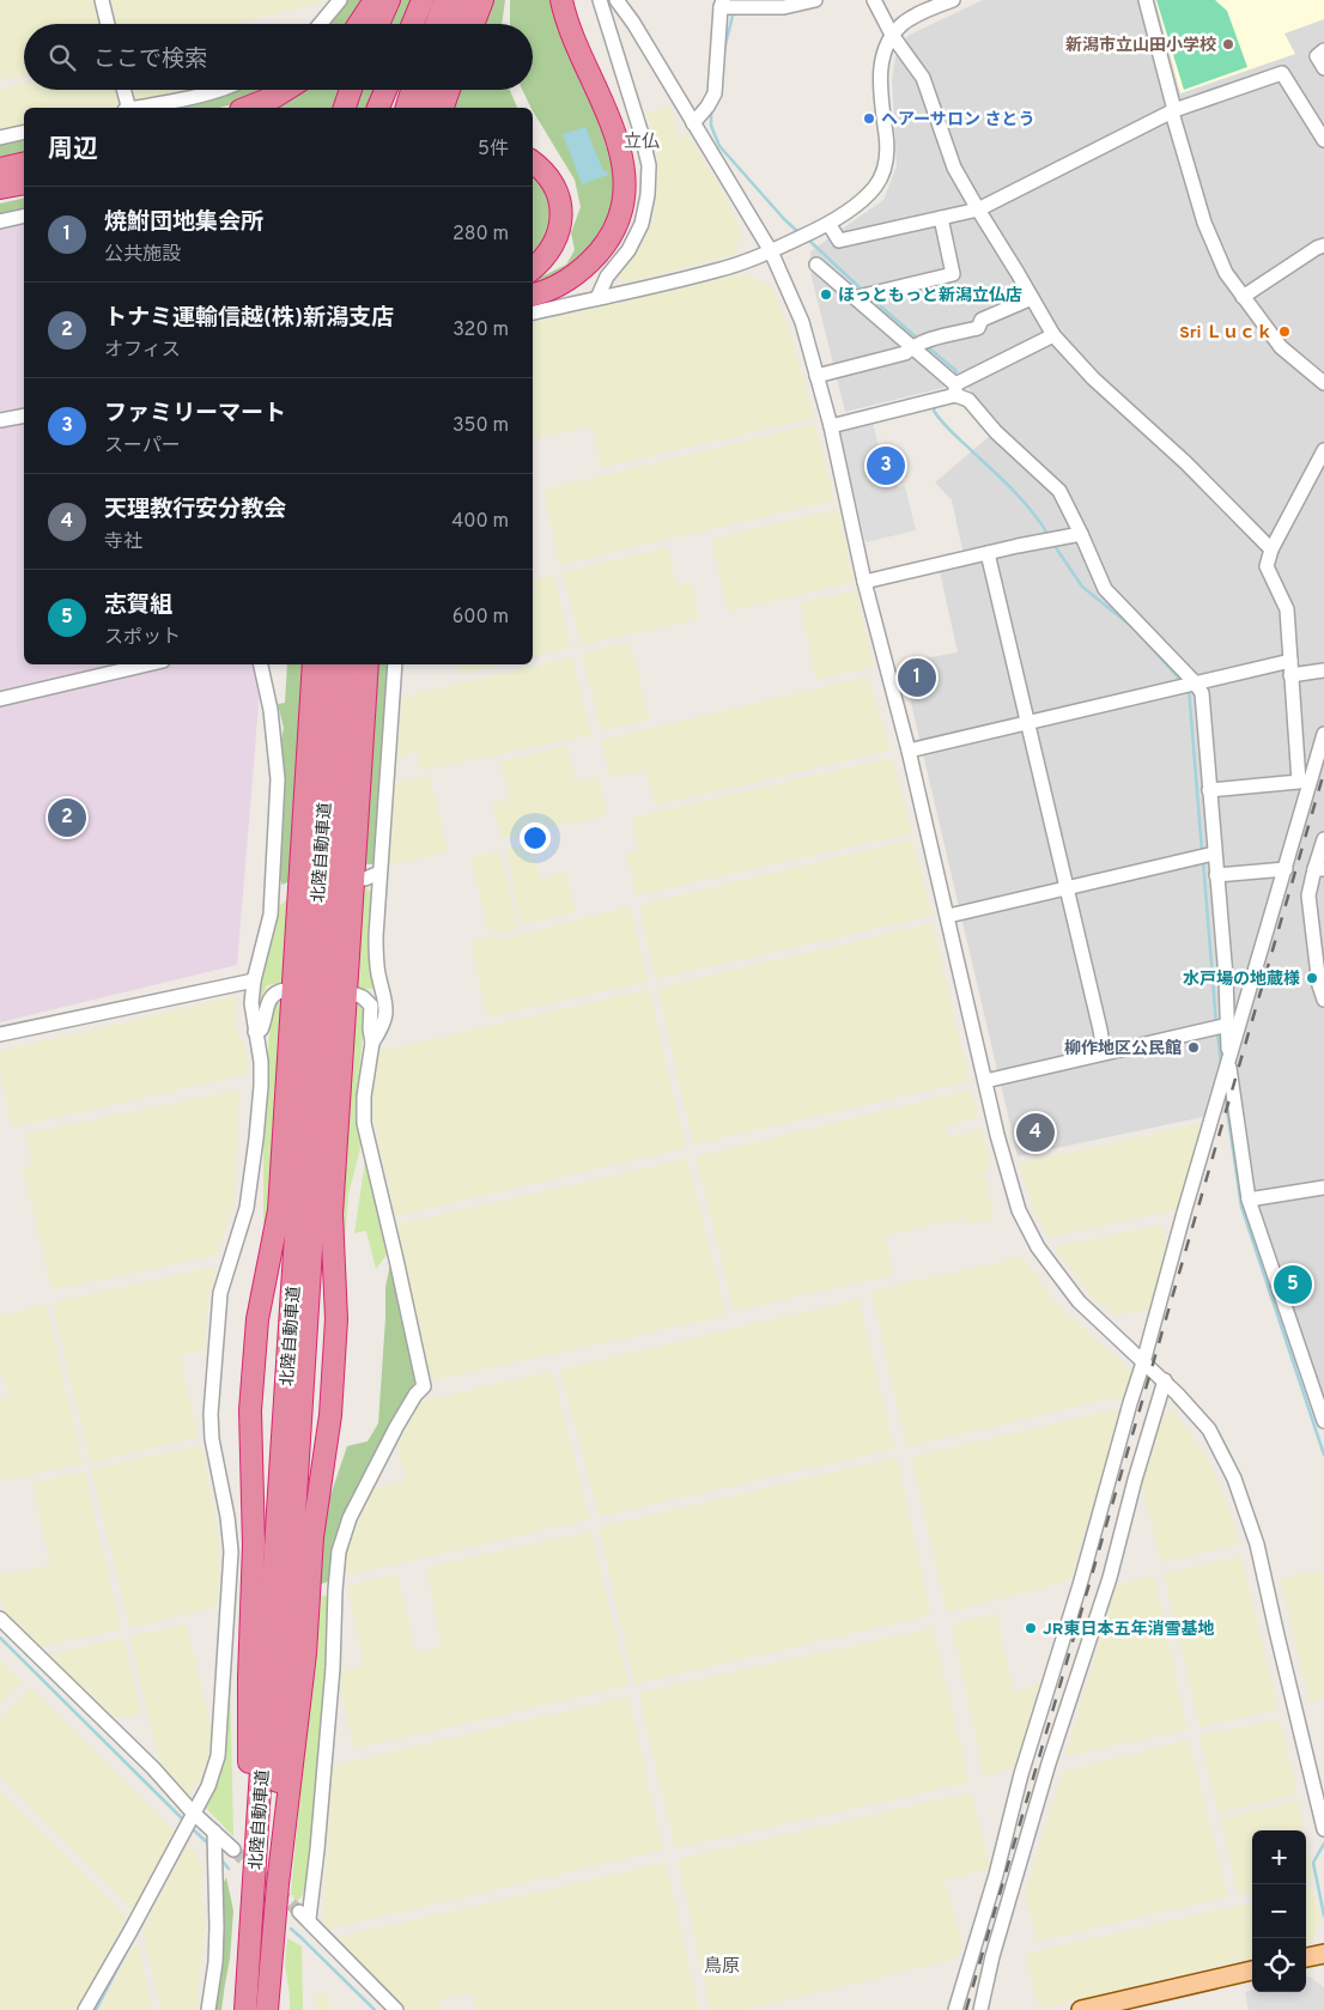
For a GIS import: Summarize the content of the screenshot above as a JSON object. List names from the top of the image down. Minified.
{"streets":{"highway":["北陸自動車道"]},"districts":["立仏","鳥原"],"places":["新潟市立山田小学校","ヘアーサロン さとう","ほっともっと新潟立仏店","Sri Ｌｕｃｋ","水戸場の地蔵様","柳作地区公民館","JR東日本五年消雪基地"],"page":{"search":"ここで検索","heading":["周辺","5件"],"list":[{"mark":"1","name":"焼鮒団地集会所","note":"公共施設","value":"280 m"},{"mark":"2","name":"トナミ運輸信越(株)新潟支店","note":"オフィス","value":"320 m"},{"mark":"3","name":"ファミリーマート","note":"スーパー","value":"350 m"},{"mark":"4","name":"天理教行安分教会","note":"寺社","value":"400 m"},{"mark":"5","name":"志賀組","note":"スポット","value":"600 m"}],"pins":["3","1","2","4","5"],"map_buttons":["+","−"]}}
